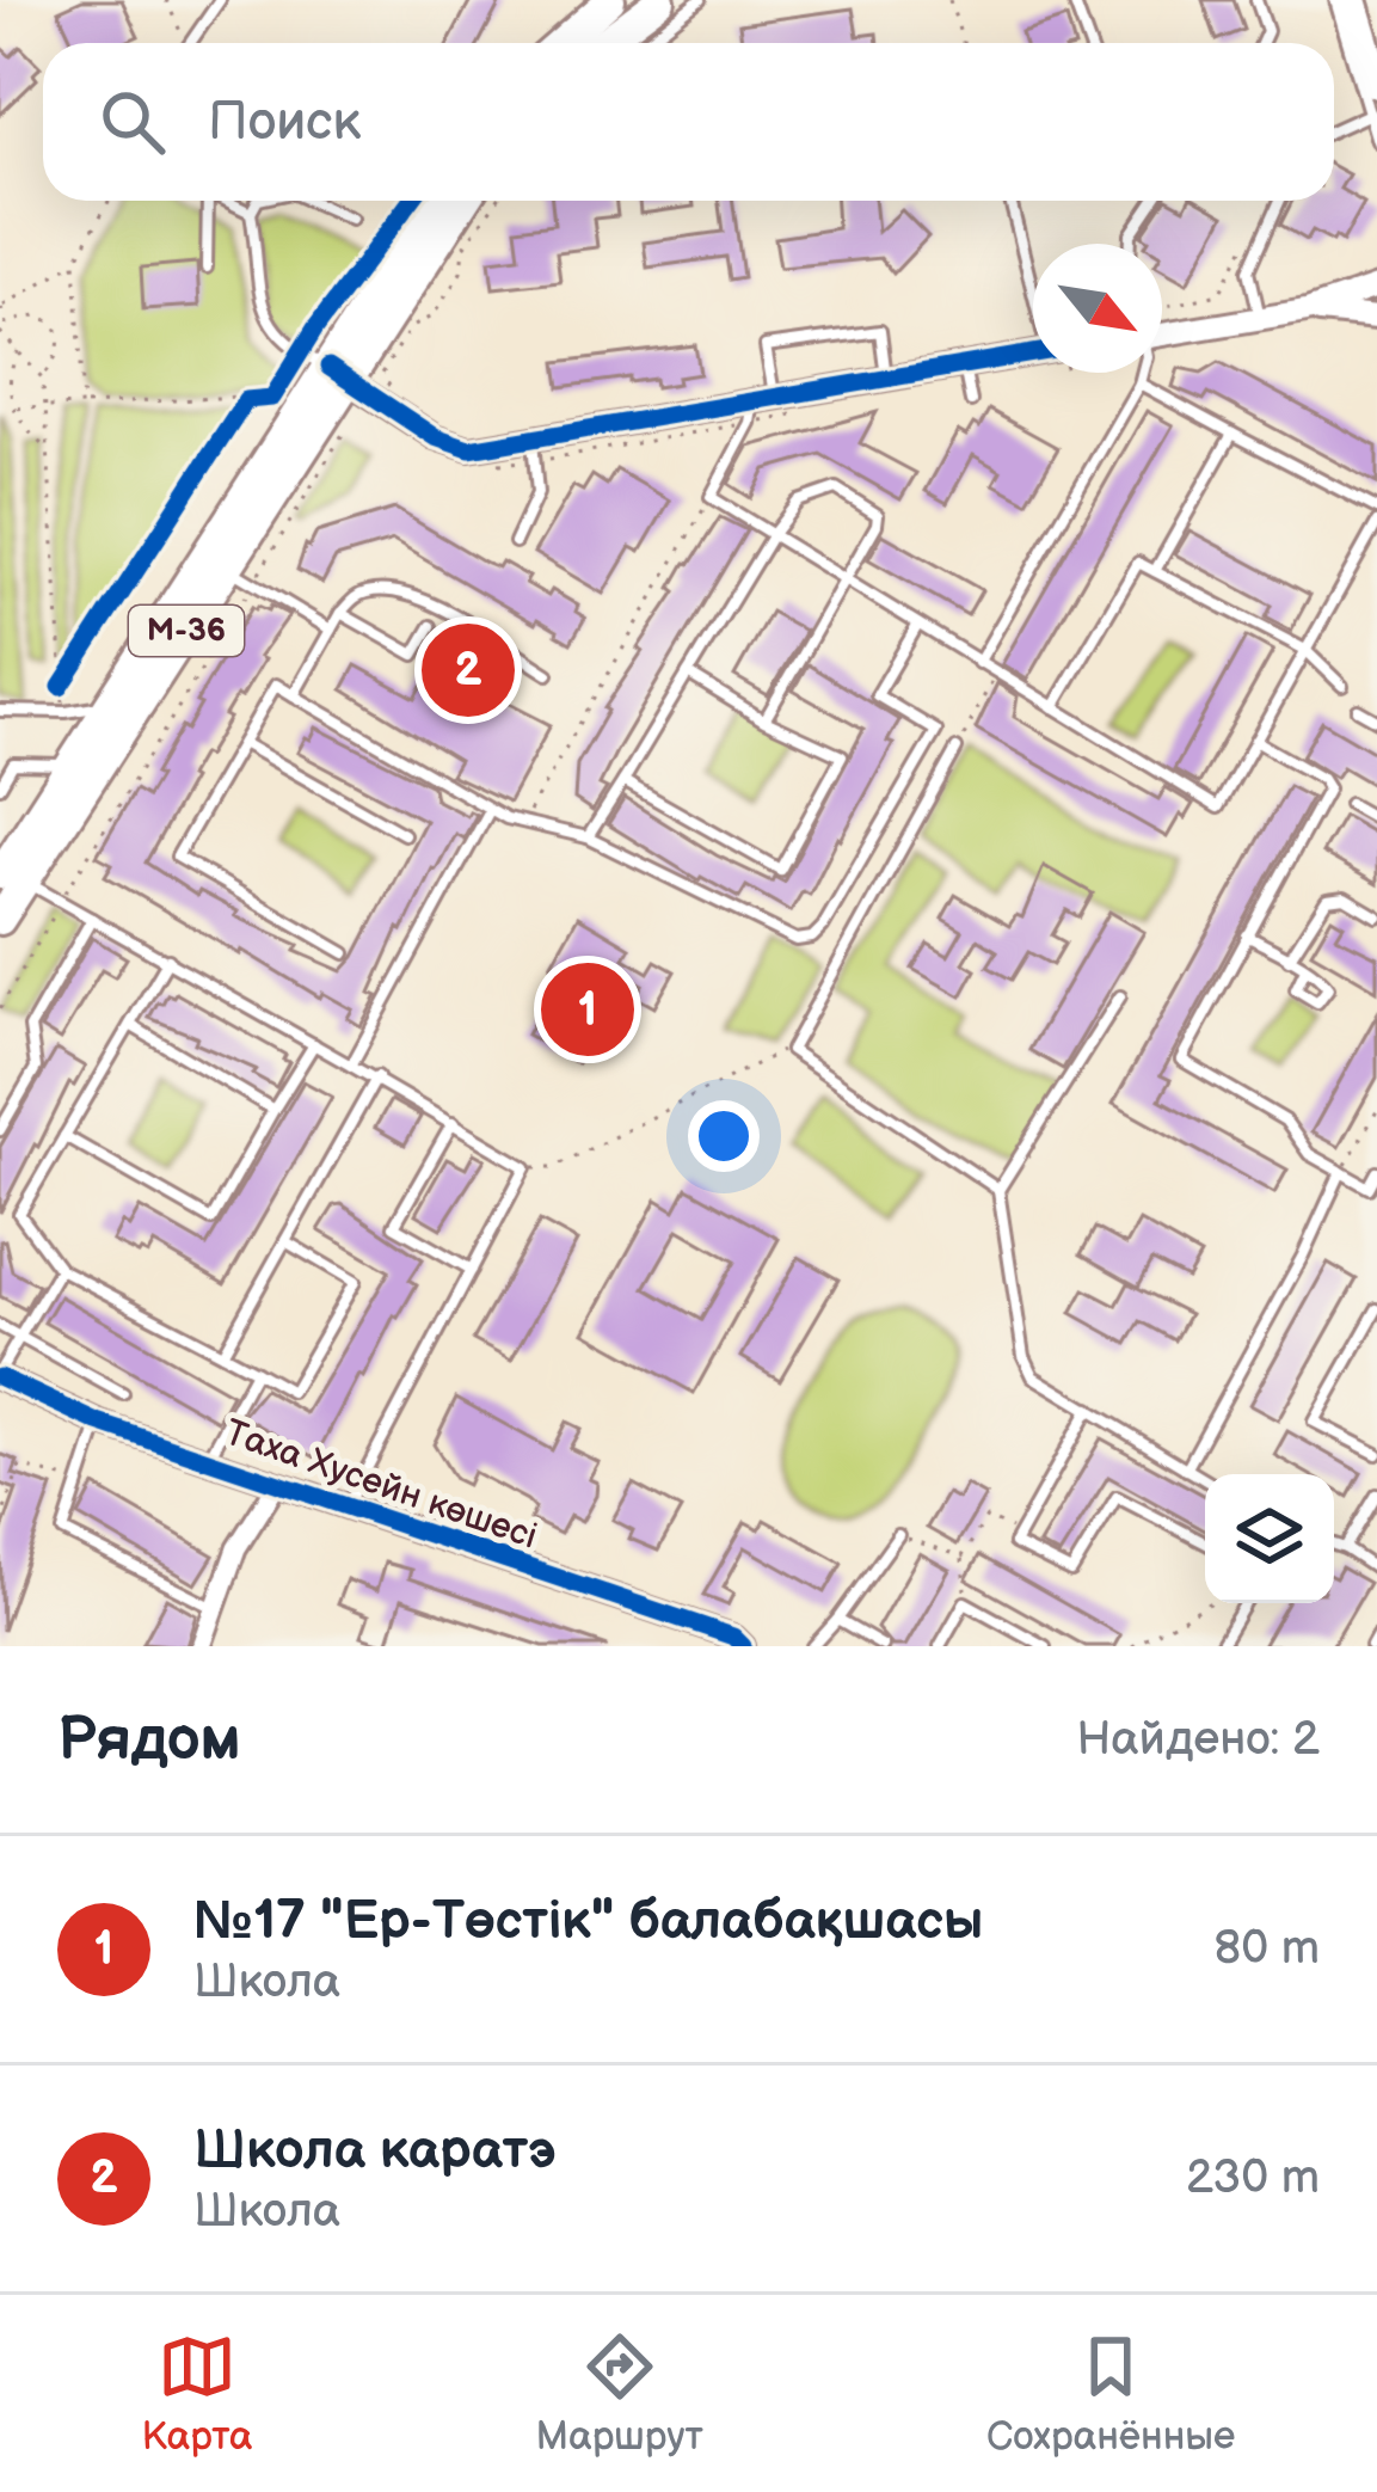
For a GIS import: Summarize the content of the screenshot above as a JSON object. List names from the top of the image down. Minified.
{"streets":{"main road":["M-36"],"street":["Таха Хусейн көшесі"]},"north":"bottom right","page":{"search":"Поиск","pins":["2","1"],"heading":["Рядом","Найдено: 2"],"list":[{"mark":"1","name":"№17 \"Ер-Төстік\" балабақшасы","note":"Школа","value":"80 m"},{"mark":"2","name":"Школа каратэ","note":"Школа","value":"230 m"}],"nav":["Карта","Маршрут","Сохранённые"]}}
